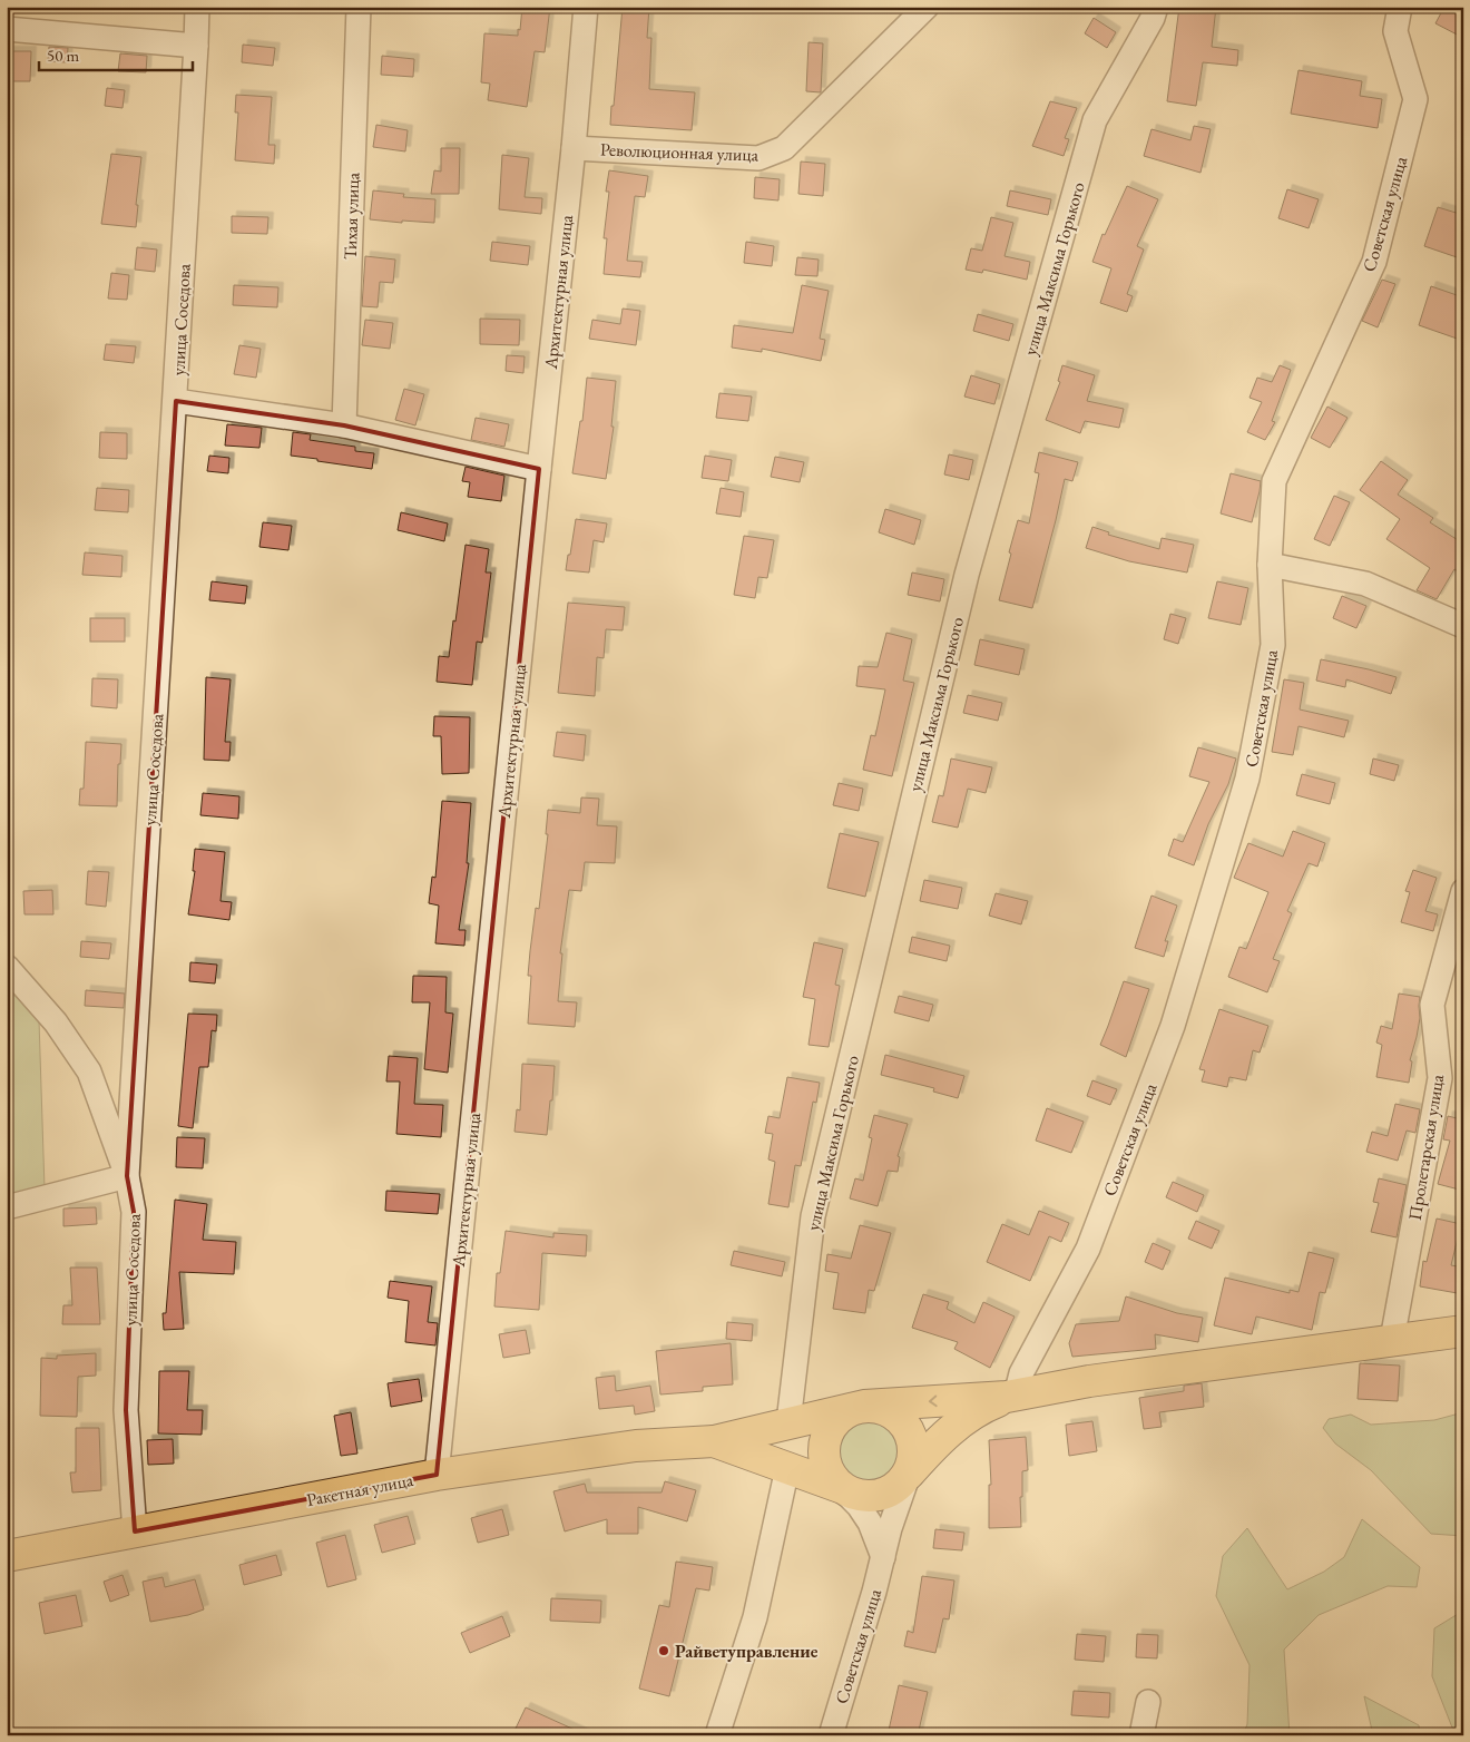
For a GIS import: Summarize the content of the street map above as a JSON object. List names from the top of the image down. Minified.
{"streets":{"main road":["Ракетная улица"],"street":["Революционная улица","Советская улица","Тихая улица","улица Максима Горького","Архитектурная улица","улица Соседова","Пролетарская улица"]},"crossings":[["Революционная улица","Архитектурная улица"],["Советская улица","Ракетная улица"],["улица Максима Горького","Ракетная улица"],["Архитектурная улица","Ракетная улица"],["улица Соседова","Ракетная улица"]],"places":["Райветуправление"],"scale_bar":"50 m"}
